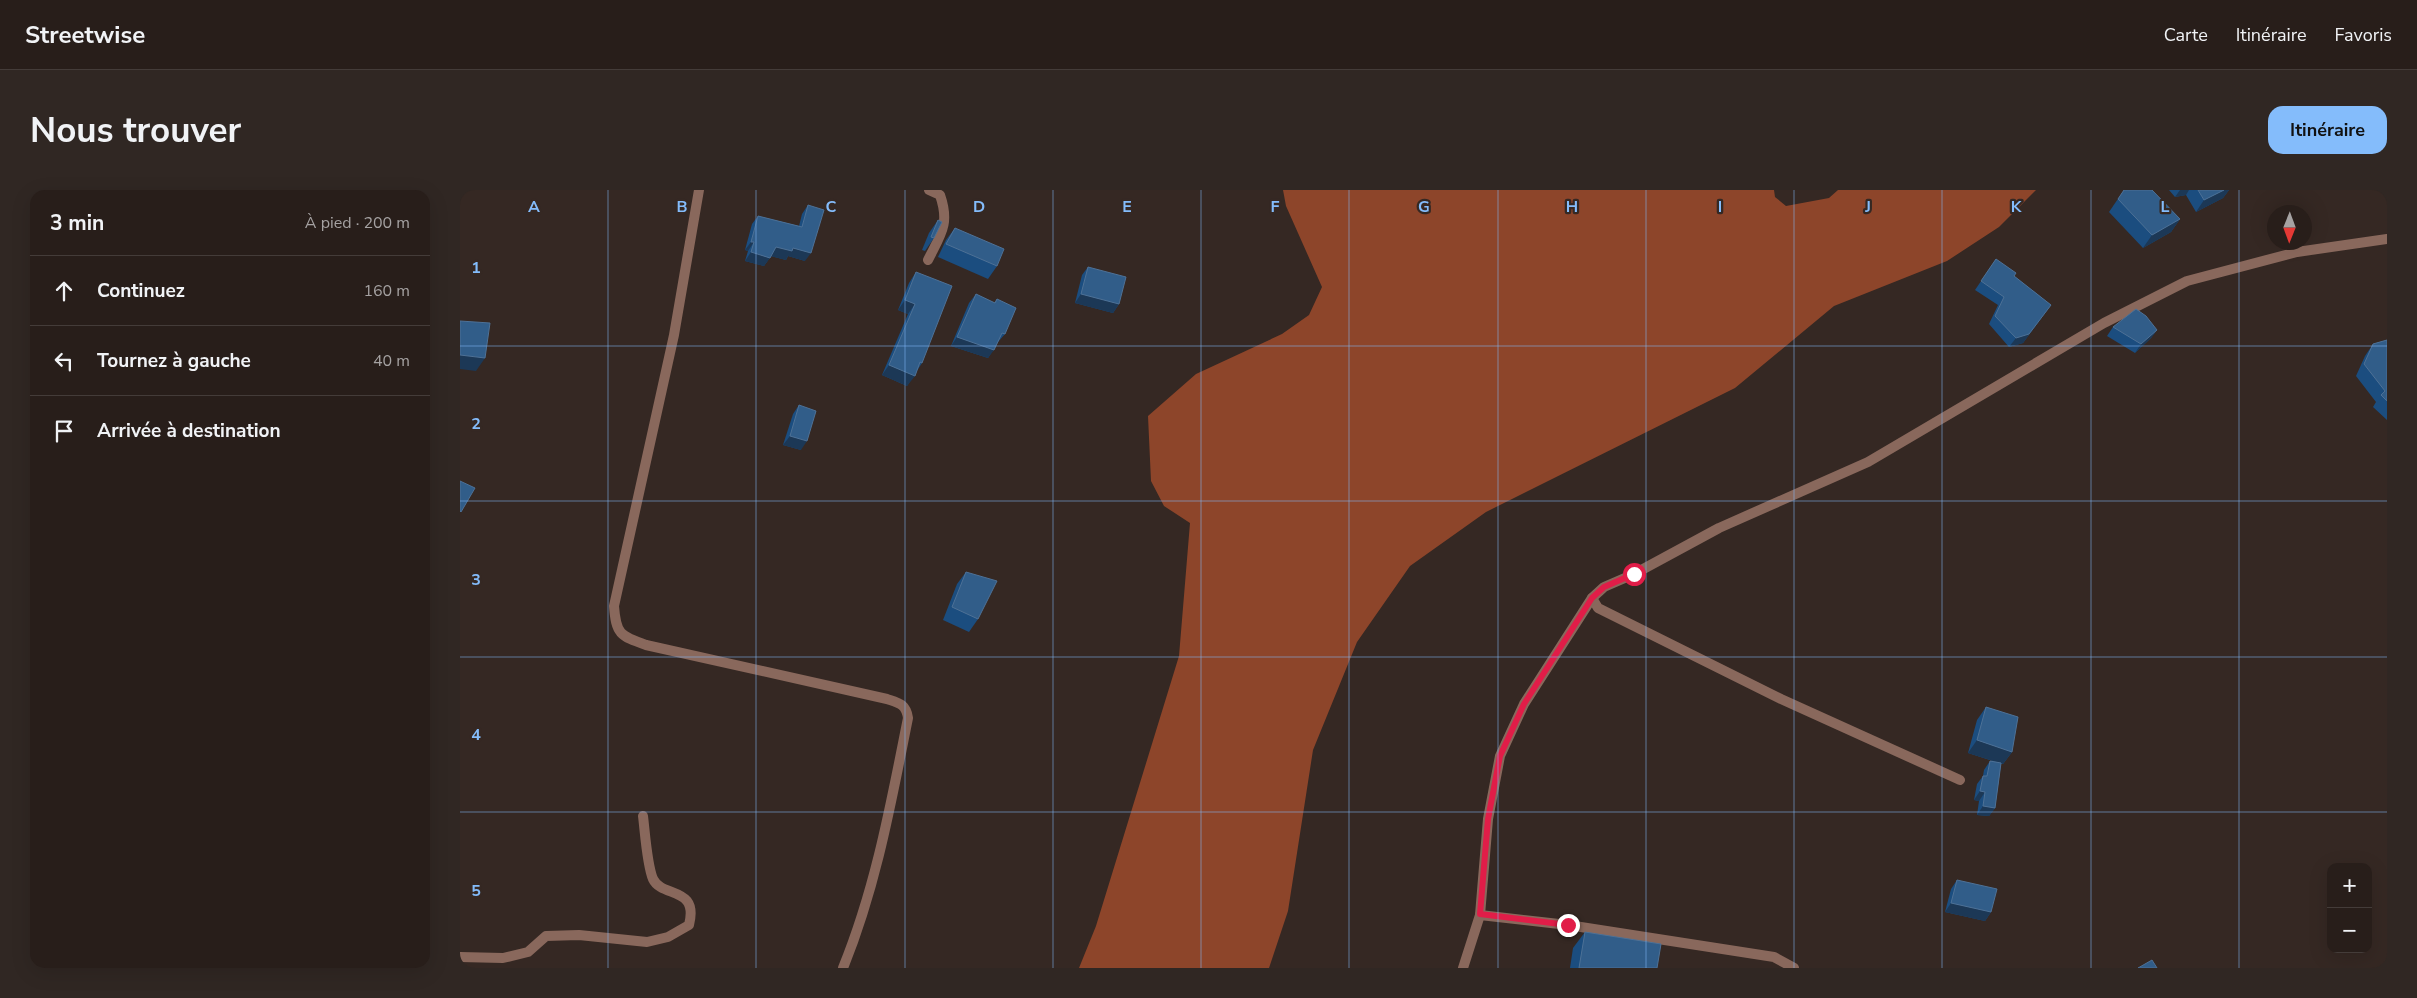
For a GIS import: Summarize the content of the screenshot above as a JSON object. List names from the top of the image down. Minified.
{"north":"bottom","page":{"header":"Streetwise","nav":["Carte","Itinéraire","Favoris"],"buttons":"Itinéraire","title":"Nous trouver","heading":["3 min","À pied · 200 m"],"list":[["Continuez","160 m"],["Tournez à gauche","40 m"],"Arrivée à destination"],"map_buttons":["+","−"]},"grid":{"columns":["A","B","C","D","E","F","G","H","I","J","K","L"],"rows":["1","2","3","4","5"]}}
